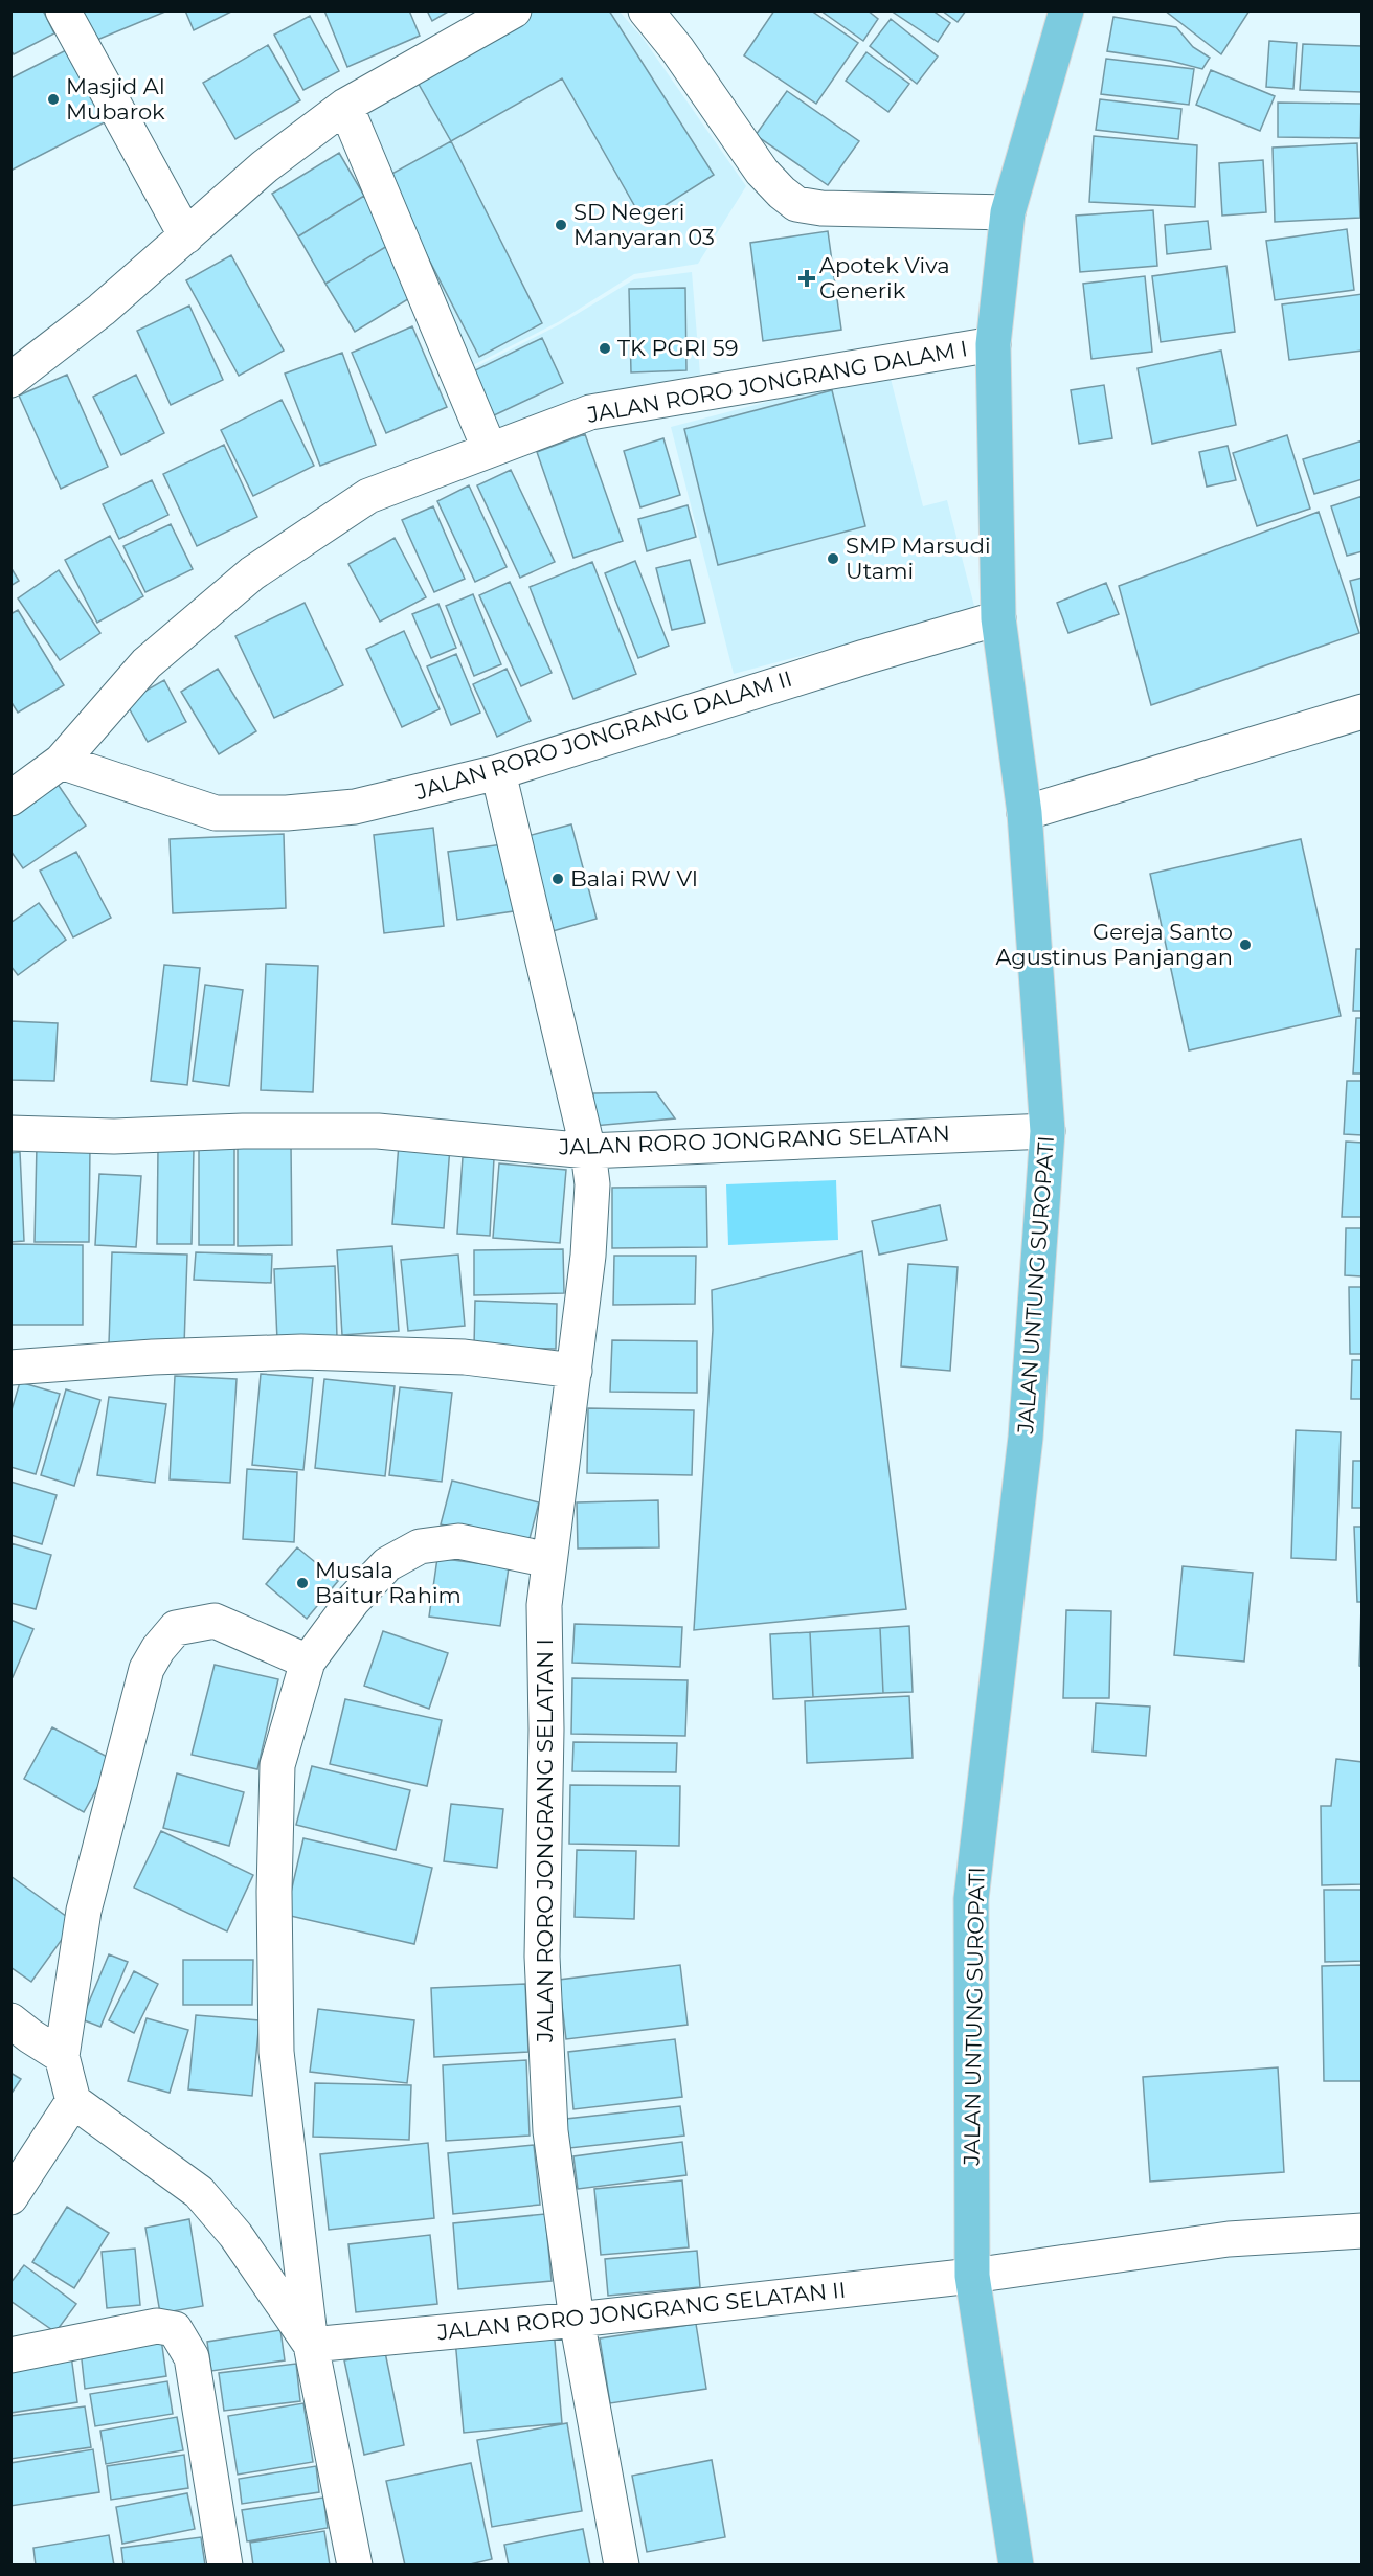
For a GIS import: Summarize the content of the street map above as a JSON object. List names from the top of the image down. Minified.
{"streets":{"main road":["JALAN UNTUNG SUROPATI"],"street":["JALAN RORO JONGRANG DALAM I","JALAN RORO JONGRANG DALAM II","JALAN RORO JONGRANG SELATAN","JALAN RORO JONGRANG SELATAN I","JALAN RORO JONGRANG SELATAN II"]},"crossings":[["JALAN RORO JONGRANG DALAM I","JALAN RORO JONGRANG DALAM II"],["JALAN RORO JONGRANG DALAM I","JALAN UNTUNG SUROPATI"],["JALAN RORO JONGRANG DALAM II","JALAN UNTUNG SUROPATI"],["JALAN RORO JONGRANG DALAM II","JALAN RORO JONGRANG SELATAN I"],["JALAN RORO JONGRANG SELATAN","JALAN UNTUNG SUROPATI"],["JALAN RORO JONGRANG SELATAN","JALAN RORO JONGRANG SELATAN I"],["JALAN UNTUNG SUROPATI","JALAN RORO JONGRANG SELATAN II"],["JALAN RORO JONGRANG SELATAN I","JALAN RORO JONGRANG SELATAN II"]],"places":{"other":["Masjid Al Mubarok","SD Negeri Manyaran 03","TK PGRI 59","SMP Marsudi Utami","Balai RW VI","Gereja Santo Agustinus Panjangan","Musala Baitur Rahim"],"health":["Apotek Viva Generik"]}}
